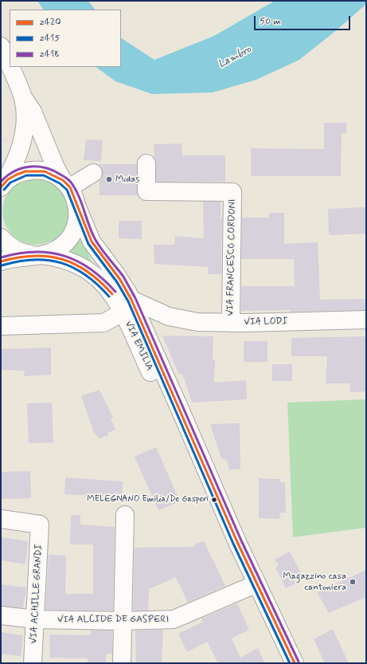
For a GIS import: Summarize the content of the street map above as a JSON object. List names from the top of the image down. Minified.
{"streets":{"street":["VIA FRANCESCO CORDONI","VIA LODI","VIA EMILIA","VIA ACHILLE GRANDI","VIA ALCIDE DE GASPERI"]},"crossings":[["VIA FRANCESCO CORDONI","VIA LODI"],["VIA LODI","VIA EMILIA"],["VIA EMILIA","VIA ALCIDE DE GASPERI"],["VIA ACHILLE GRANDI","VIA ALCIDE DE GASPERI"]],"water":["Lambro"],"places":["Midas","MELEGNANO Emilia/De Gasperi","Magazzino casa cantoniera"],"lines":["transit line z418","transit line z420","transit line z415"],"legend":["z420","z415","z418"],"scale_bar":"50 m"}
